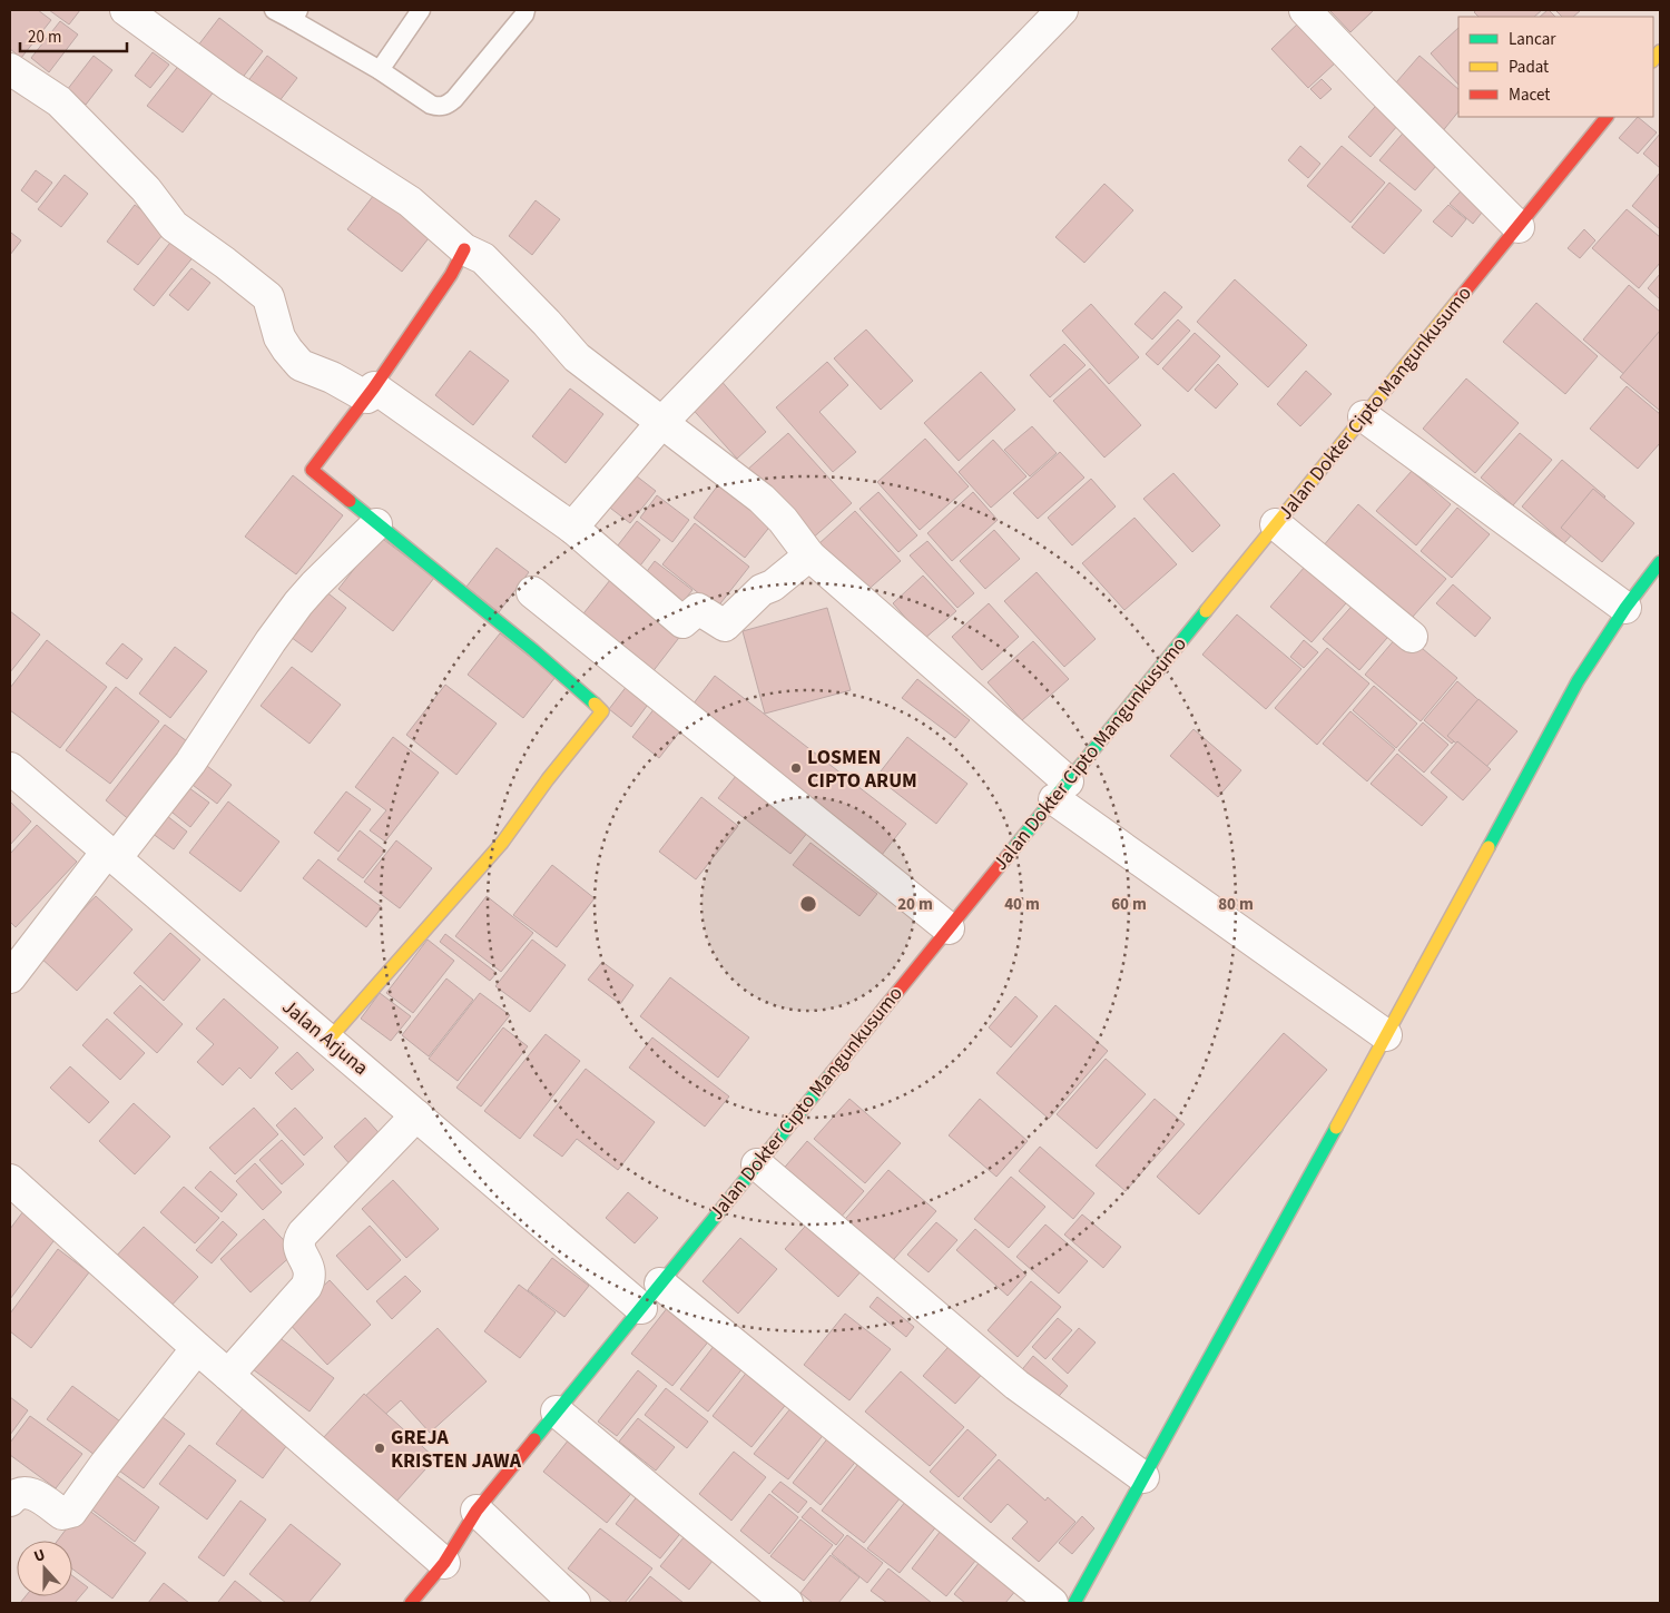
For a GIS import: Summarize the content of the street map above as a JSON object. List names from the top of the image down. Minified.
{"streets":{"street":["Jalan Dokter Cipto Mangunkusumo","Jalan Arjuna"]},"crossings":[["Jalan Dokter Cipto Mangunkusumo","Jalan Arjuna"]],"places":["LOSMEN CIPTO ARUM","GREJA KRISTEN JAWA"],"legend":["Lancar","Padat","Macet"],"scale_bar":"20 m","north":"top","rings":["20 m","40 m","60 m","80 m"]}
